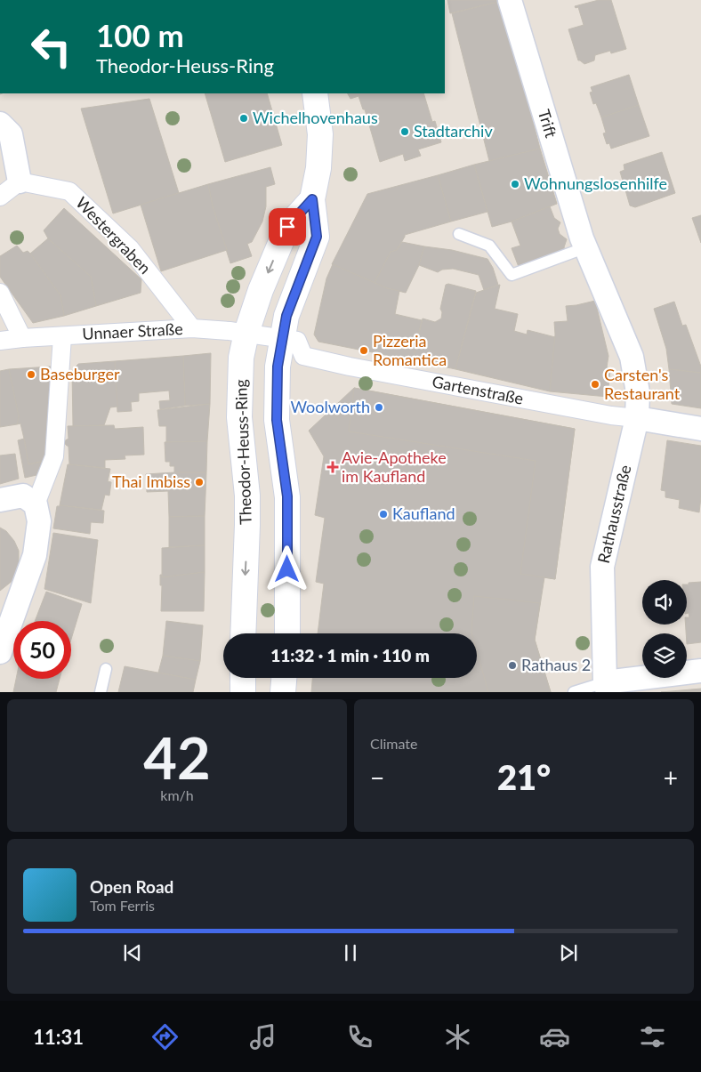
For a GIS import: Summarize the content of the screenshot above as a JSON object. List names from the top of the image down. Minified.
{"streets":{"main road":["Theodor-Heuss-Ring"],"street":["Trift","Westergraben","Unnaer Straße","Gartenstraße","Rathausstraße"]},"crossings":[["Trift","Gartenstraße"],["Trift","Rathausstraße"],["Westergraben","Unnaer Straße"],["Unnaer Straße","Gartenstraße"],["Unnaer Straße","Theodor-Heuss-Ring"],["Gartenstraße","Theodor-Heuss-Ring"],["Gartenstraße","Rathausstraße"]],"places":{"other":["Wichelhovenhaus","Stadtarchiv","Wohnungslosenhilfe","Pizzeria Romantica","Baseburger","Carsten's Restaurant","Woolworth","Thai Imbiss","Kaufland","Rathaus 2"],"health":["Avie-Apotheke im Kaufland"]},"page":{"turn":["100 m","Theodor-Heuss-Ring"],"limit":"50","trip":"11:32 · 1 min · 110 m","tile":[["42","km/h"],"Climate"],"heat":["−","21°","+"],"song":["Open Road","Tom Ferris"],"tabs":"11:31"}}
